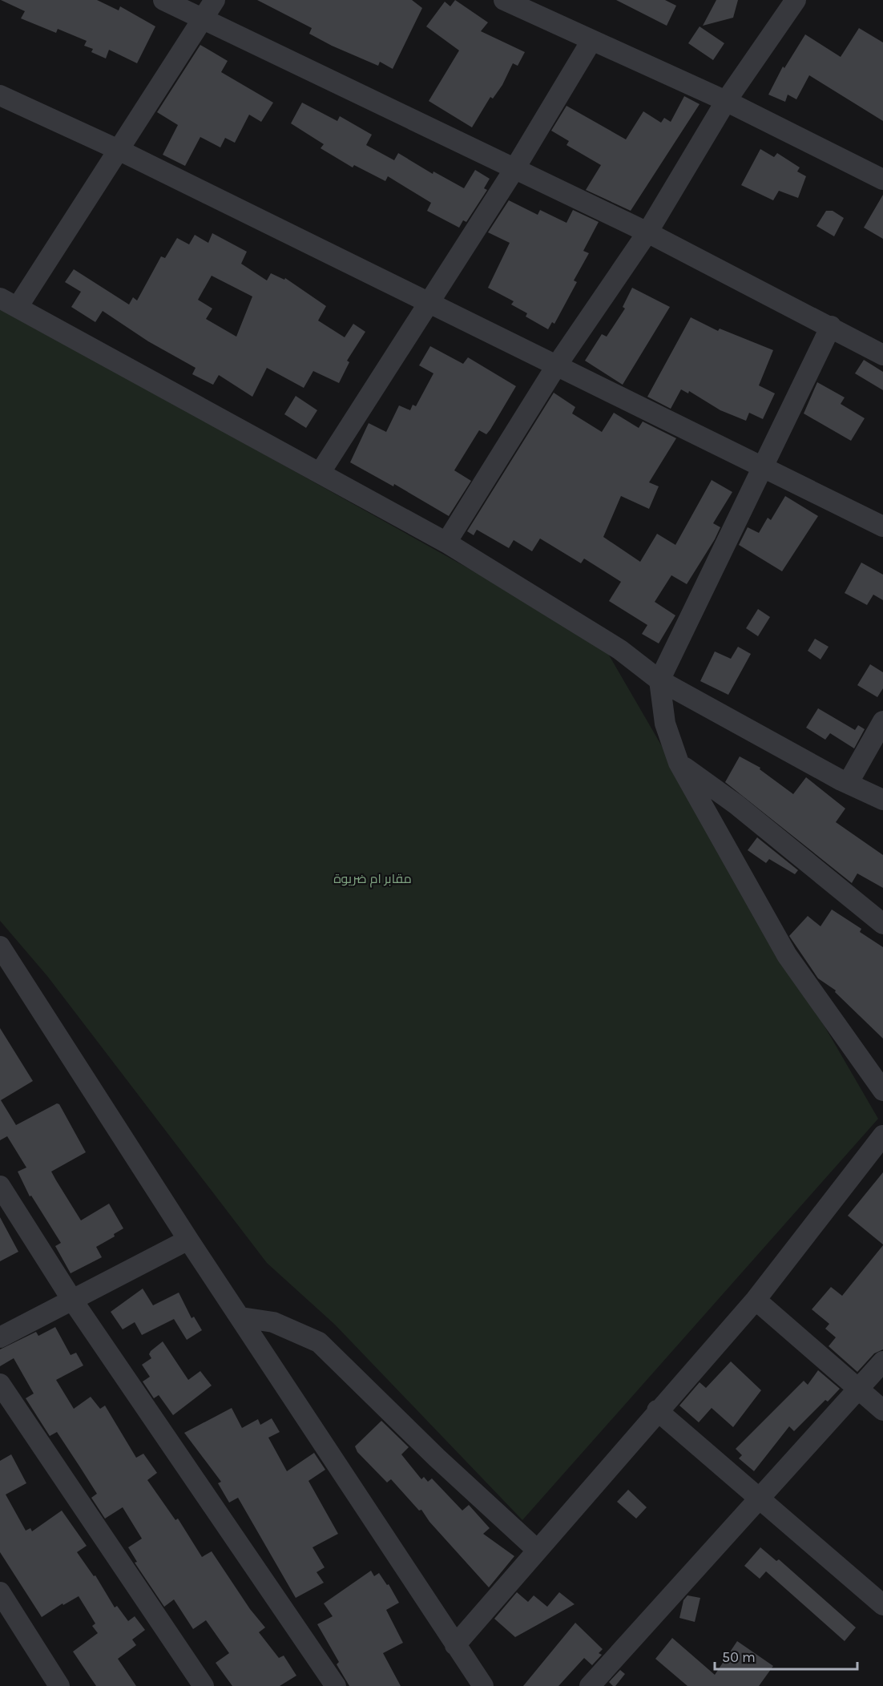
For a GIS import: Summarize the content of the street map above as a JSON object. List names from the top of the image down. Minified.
{"parks":["مقابر ام ضريوة"],"scale_bar":"50 m"}
